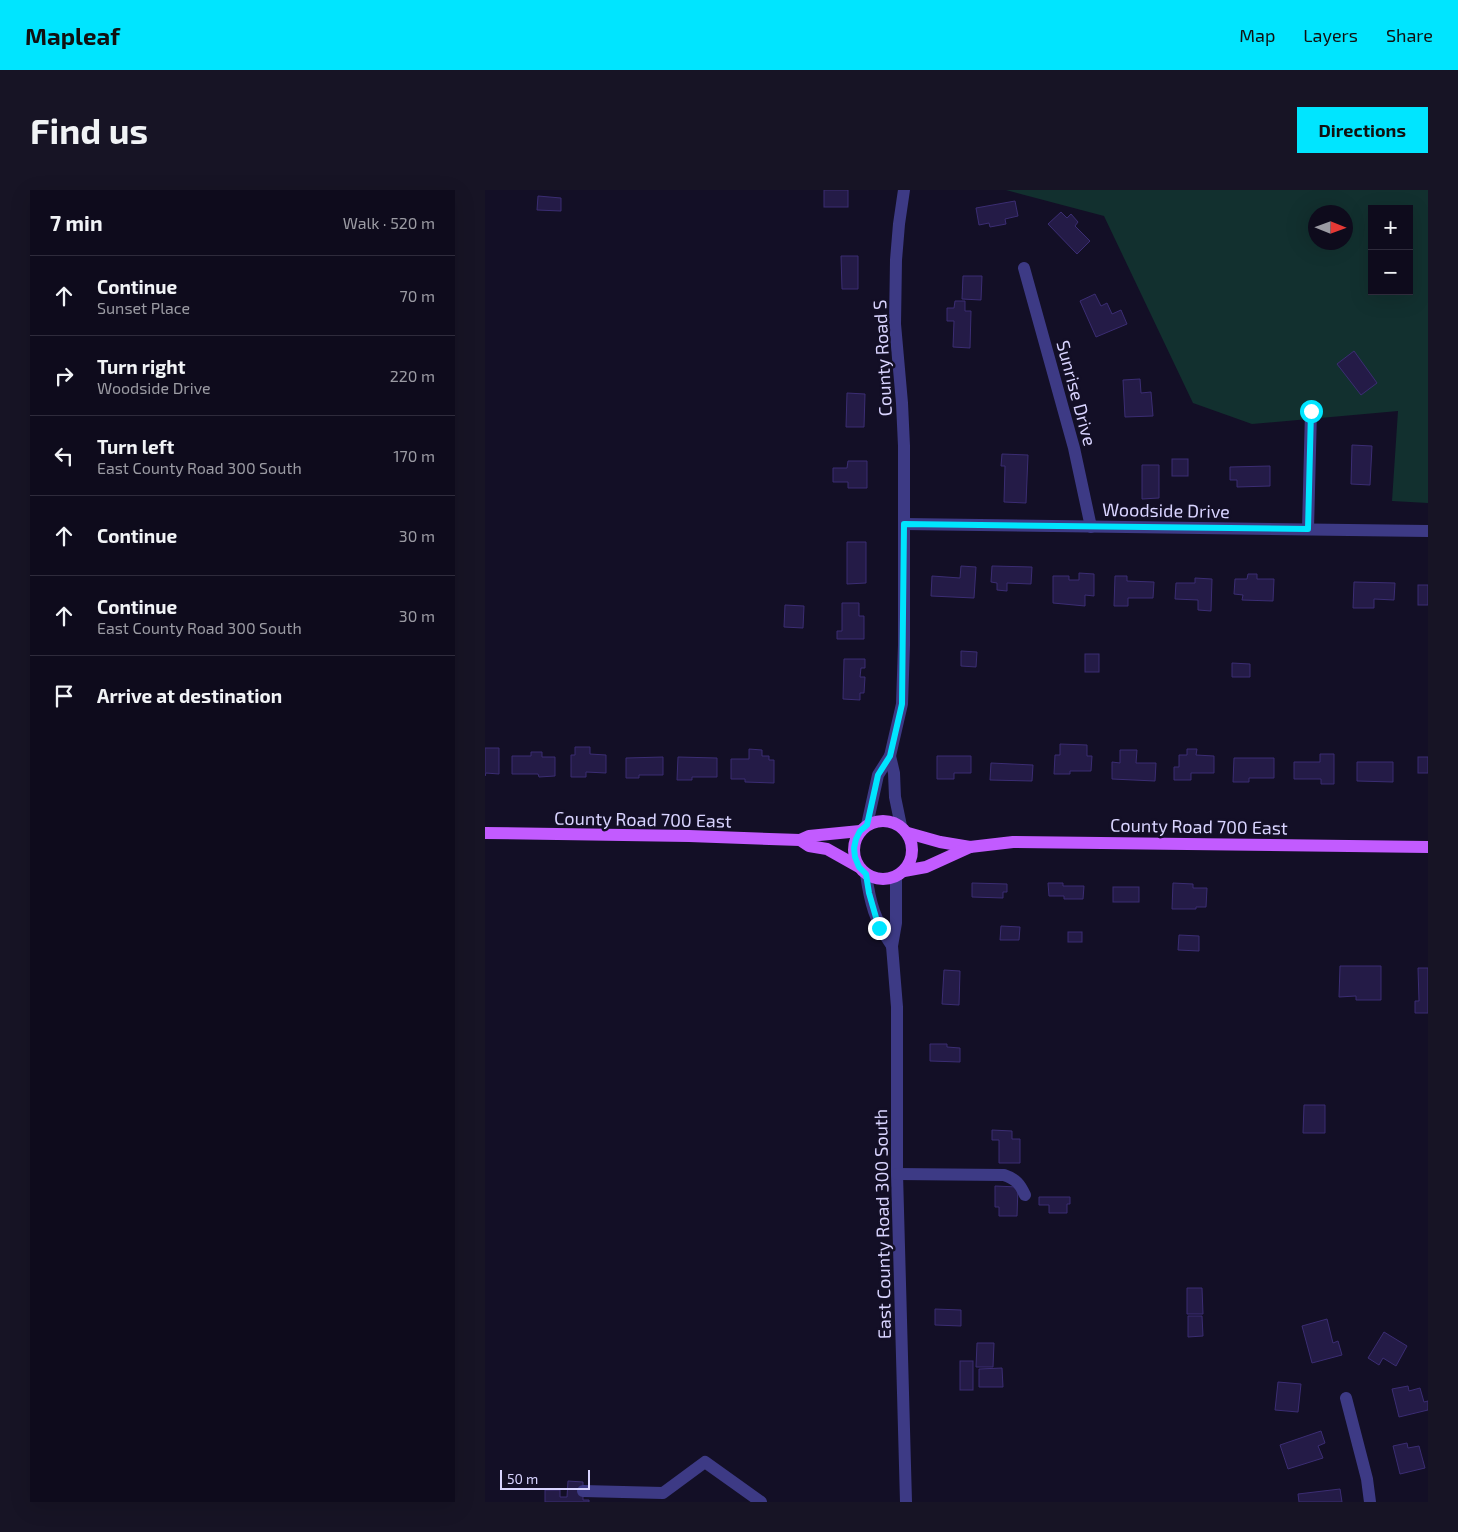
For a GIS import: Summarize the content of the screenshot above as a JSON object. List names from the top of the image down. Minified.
{"streets":{"main road":["County Road 700 East"],"street":["County Road S","Sunrise Drive","Woodside Drive","East County Road 300 South"]},"crossings":[["County Road S","Woodside Drive"],["Sunrise Drive","Woodside Drive"],["County Road 700 East","East County Road 300 South"]],"scale_bar":"50 m","north":"right","page":{"header":"Mapleaf","nav":["Map","Layers","Share"],"buttons":"Directions","title":"Find us","heading":["7 min","Walk · 520 m"],"map_buttons":["+","−"],"list":[["Continue","Sunset Place","70 m"],["Turn right","Woodside Drive","220 m"],["Turn left","East County Road 300 South","170 m"],["Continue","30 m"],["Continue","East County Road 300 South","30 m"],"Arrive at destination"],"scale":"50 m"}}
